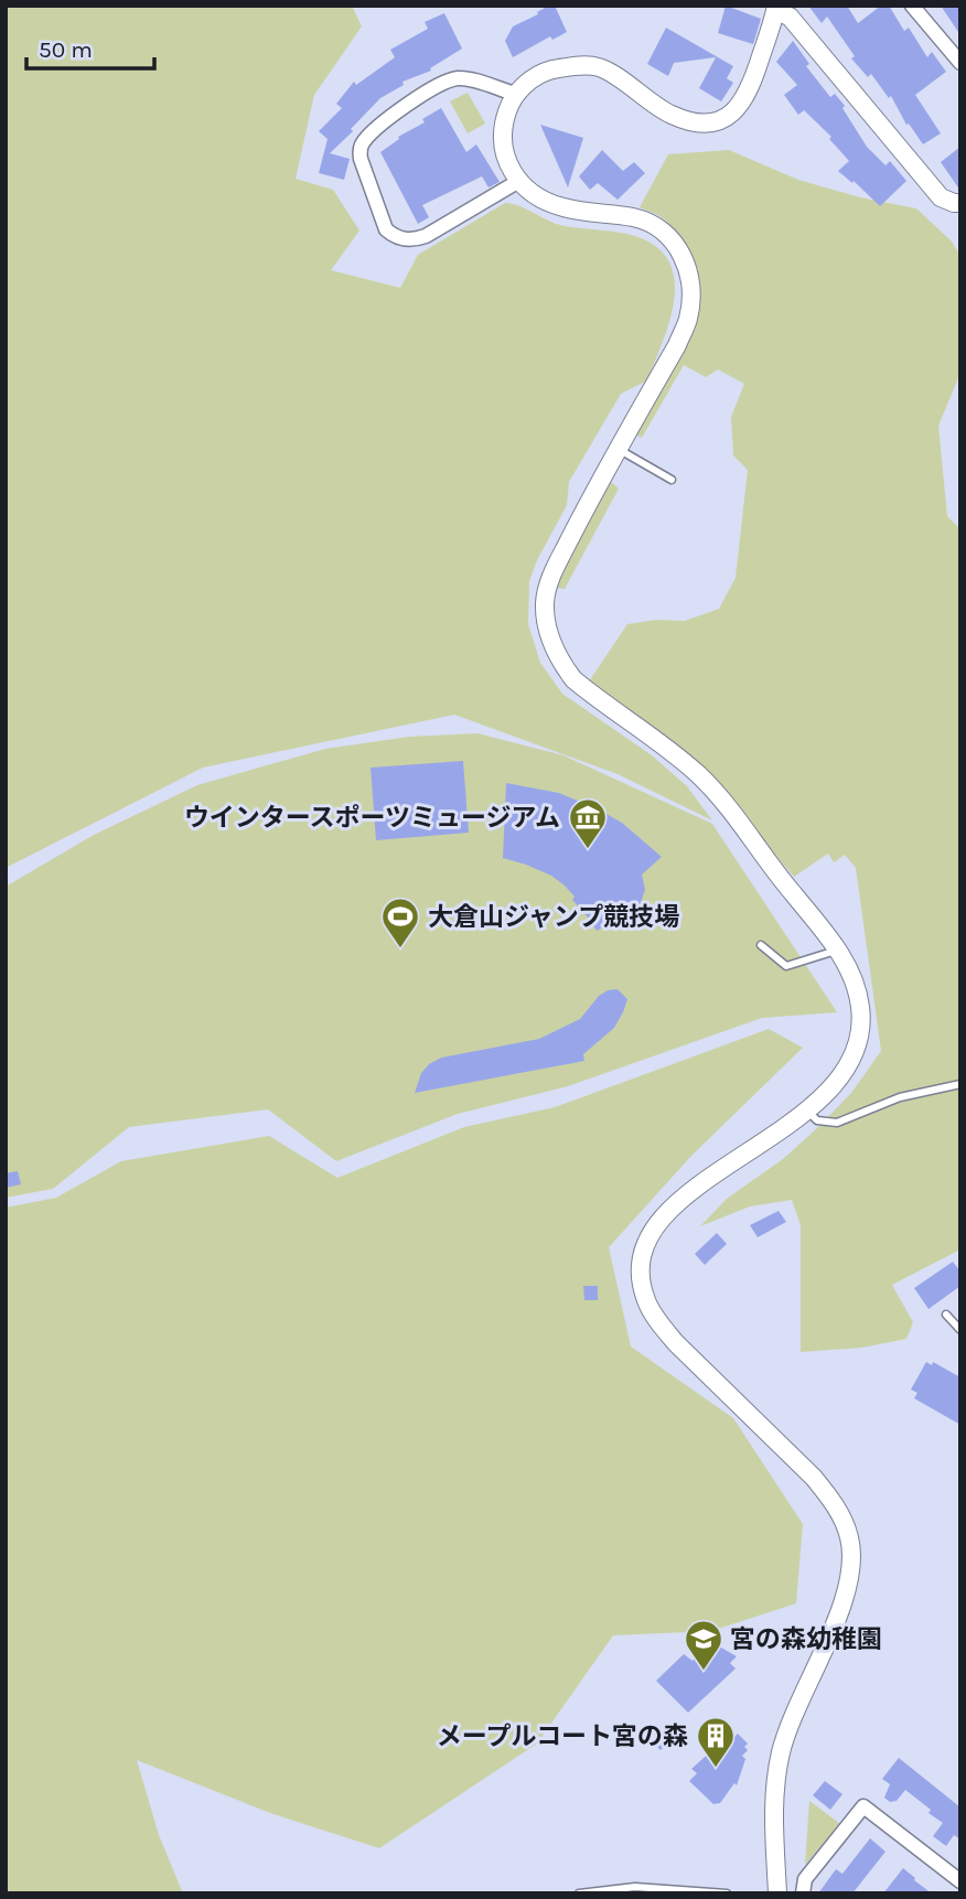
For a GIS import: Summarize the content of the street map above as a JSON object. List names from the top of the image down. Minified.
{"places":{"museum":["ウインタースポーツミュージアム"],"sports":["大倉山ジャンプ競技場"],"school or university":["宮の森幼稚園"],"building":["メープルコート宮の森"]},"scale_bar":"50 m"}
